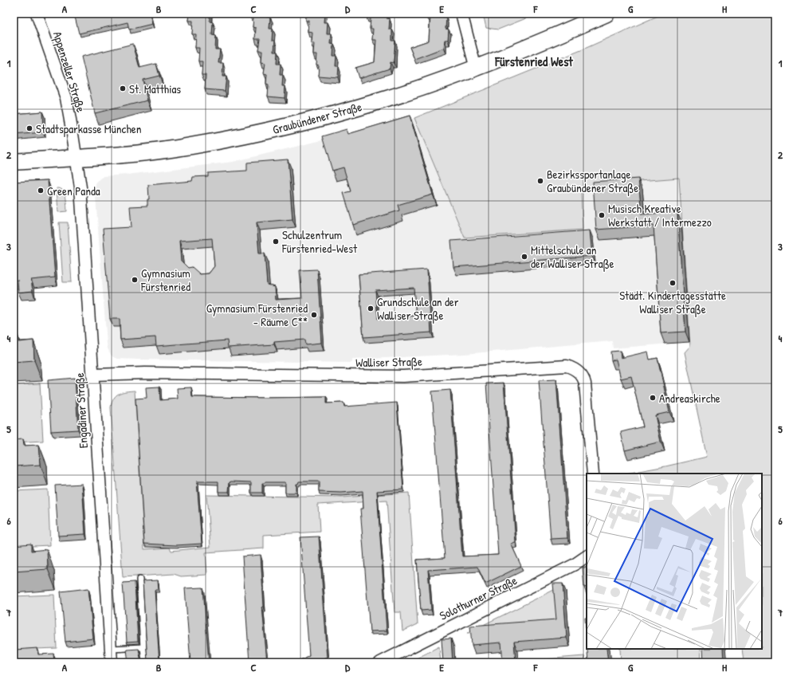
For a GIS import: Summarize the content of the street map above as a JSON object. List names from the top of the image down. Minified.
{"streets":{"street":["Appenzeller Straße","Graubündener Straße","Walliser Straße","Engadiner Straße","Solothurner Straße"]},"crossings":[["Appenzeller Straße","Graubündener Straße"],["Appenzeller Straße","Engadiner Straße"],["Graubündener Straße","Engadiner Straße"],["Walliser Straße","Engadiner Straße"]],"districts":["Fürstenried West"],"places":["St. Matthias","Stadtsparkasse München","Bezirkssportanlage Graubündener Straße","Green Panda","Musisch Kreative Werkstatt / Intermezzo","Schulzentrum Fürstenried-West","Mittelschule an der Walliser Straße","Gymnasium Fürstenried","Städt. Kindertagesstätte Walliser Straße","Grundschule an der Walliser Straße","Gymnasium Fürstenried - Räume C**","Andreaskirche"],"grid":{"columns":["A","B","C","D","E","F","G","H"],"rows":["1","2","3","4","5","6","7"]}}
